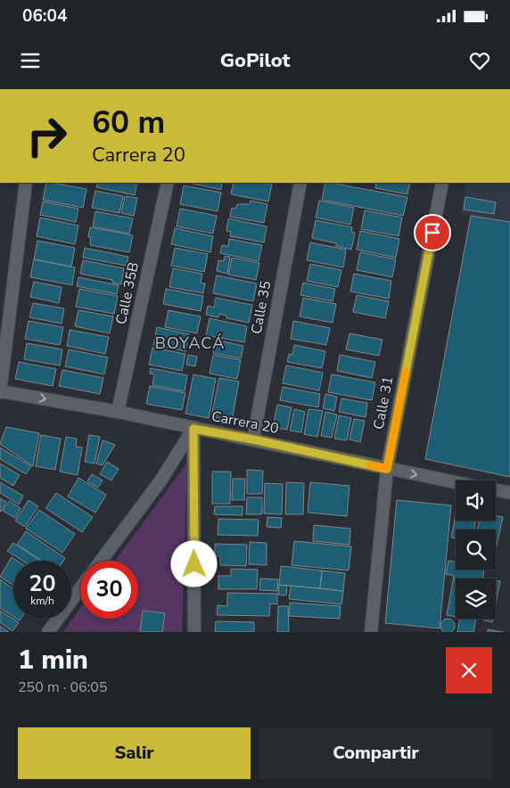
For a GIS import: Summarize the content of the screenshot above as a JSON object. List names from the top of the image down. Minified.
{"streets":{"street":["Calle 35B","Calle 35","Calle 31","Carrera 20"]},"crossings":[["Calle 35B","Carrera 20"],["Calle 35","Carrera 20"],["Calle 31","Carrera 20"]],"one_way":["Carrera 20"],"districts":["BOYACÁ"],"page":{"status":"06:04","header":"GoPilot","turn":["60 m","Carrera 20"],"speed":"20 km/h","limit":"30","heading":["1 min","250 m · 06:05"],"buttons":["Salir","Compartir"]}}
